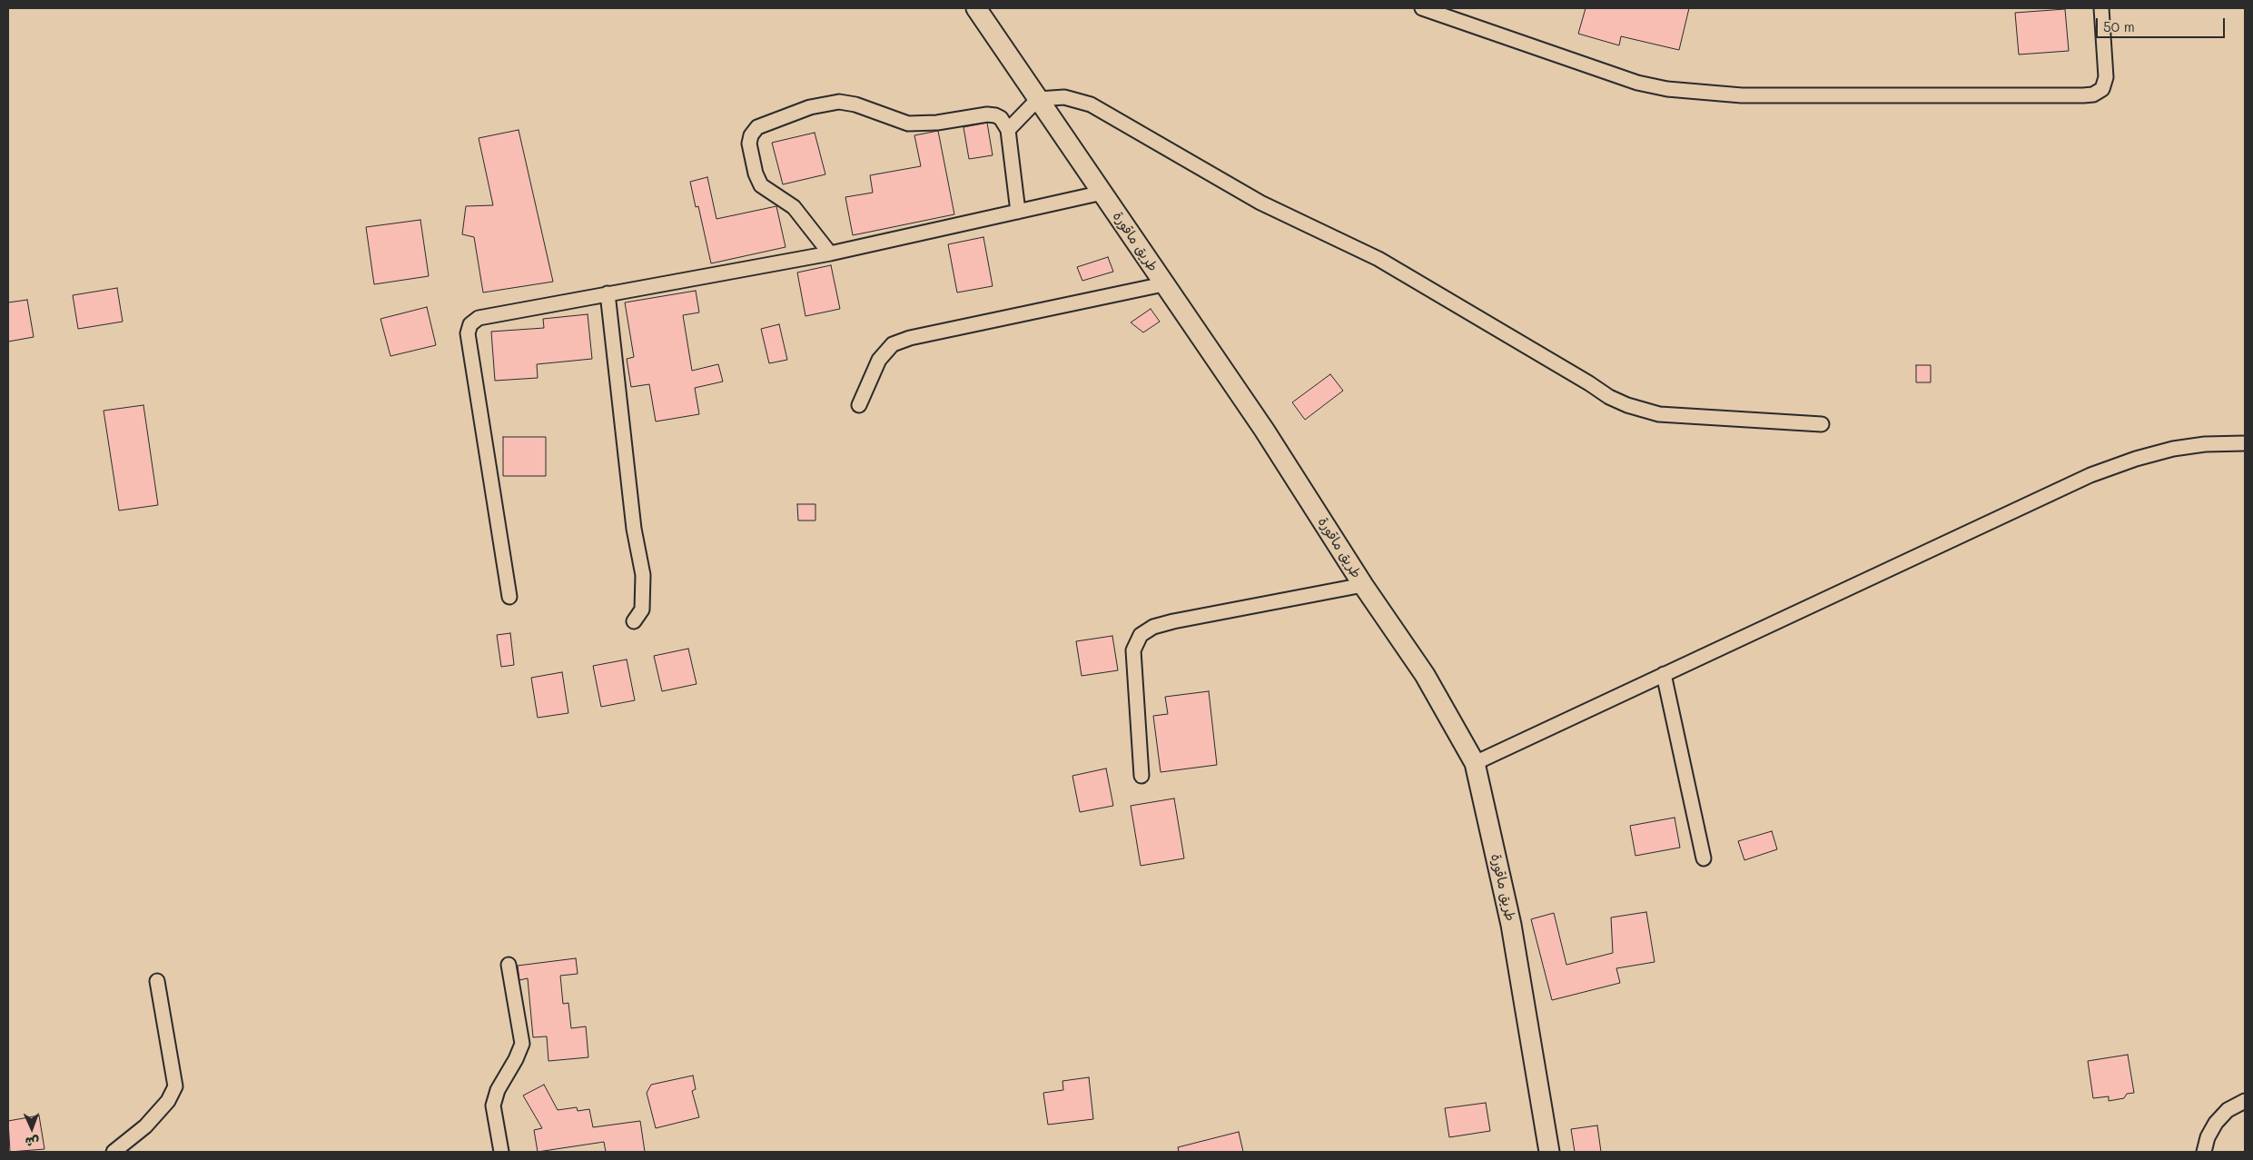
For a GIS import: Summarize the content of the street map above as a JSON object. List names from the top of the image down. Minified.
{"streets":{"street":["طريق ماقورة"]},"scale_bar":"50 m","north":"bottom"}
